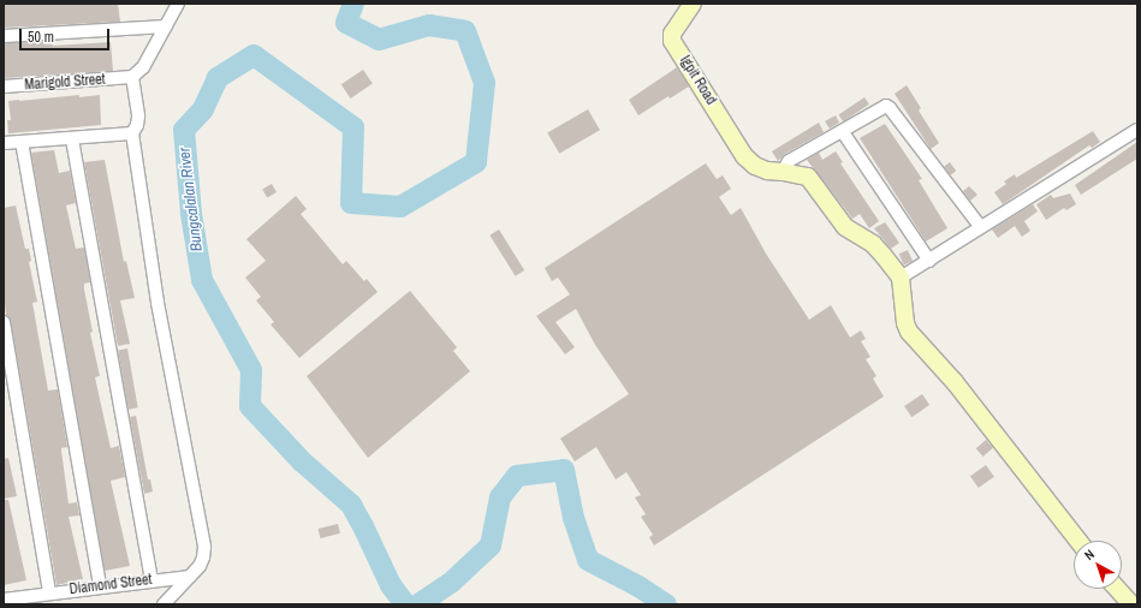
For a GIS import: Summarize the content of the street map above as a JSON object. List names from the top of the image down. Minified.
{"streets":{"street":["Igpit Road","Marigold Street","Diamond Street"]},"water":["Bungcalalan River"],"scale_bar":"50 m","north":"top left"}
